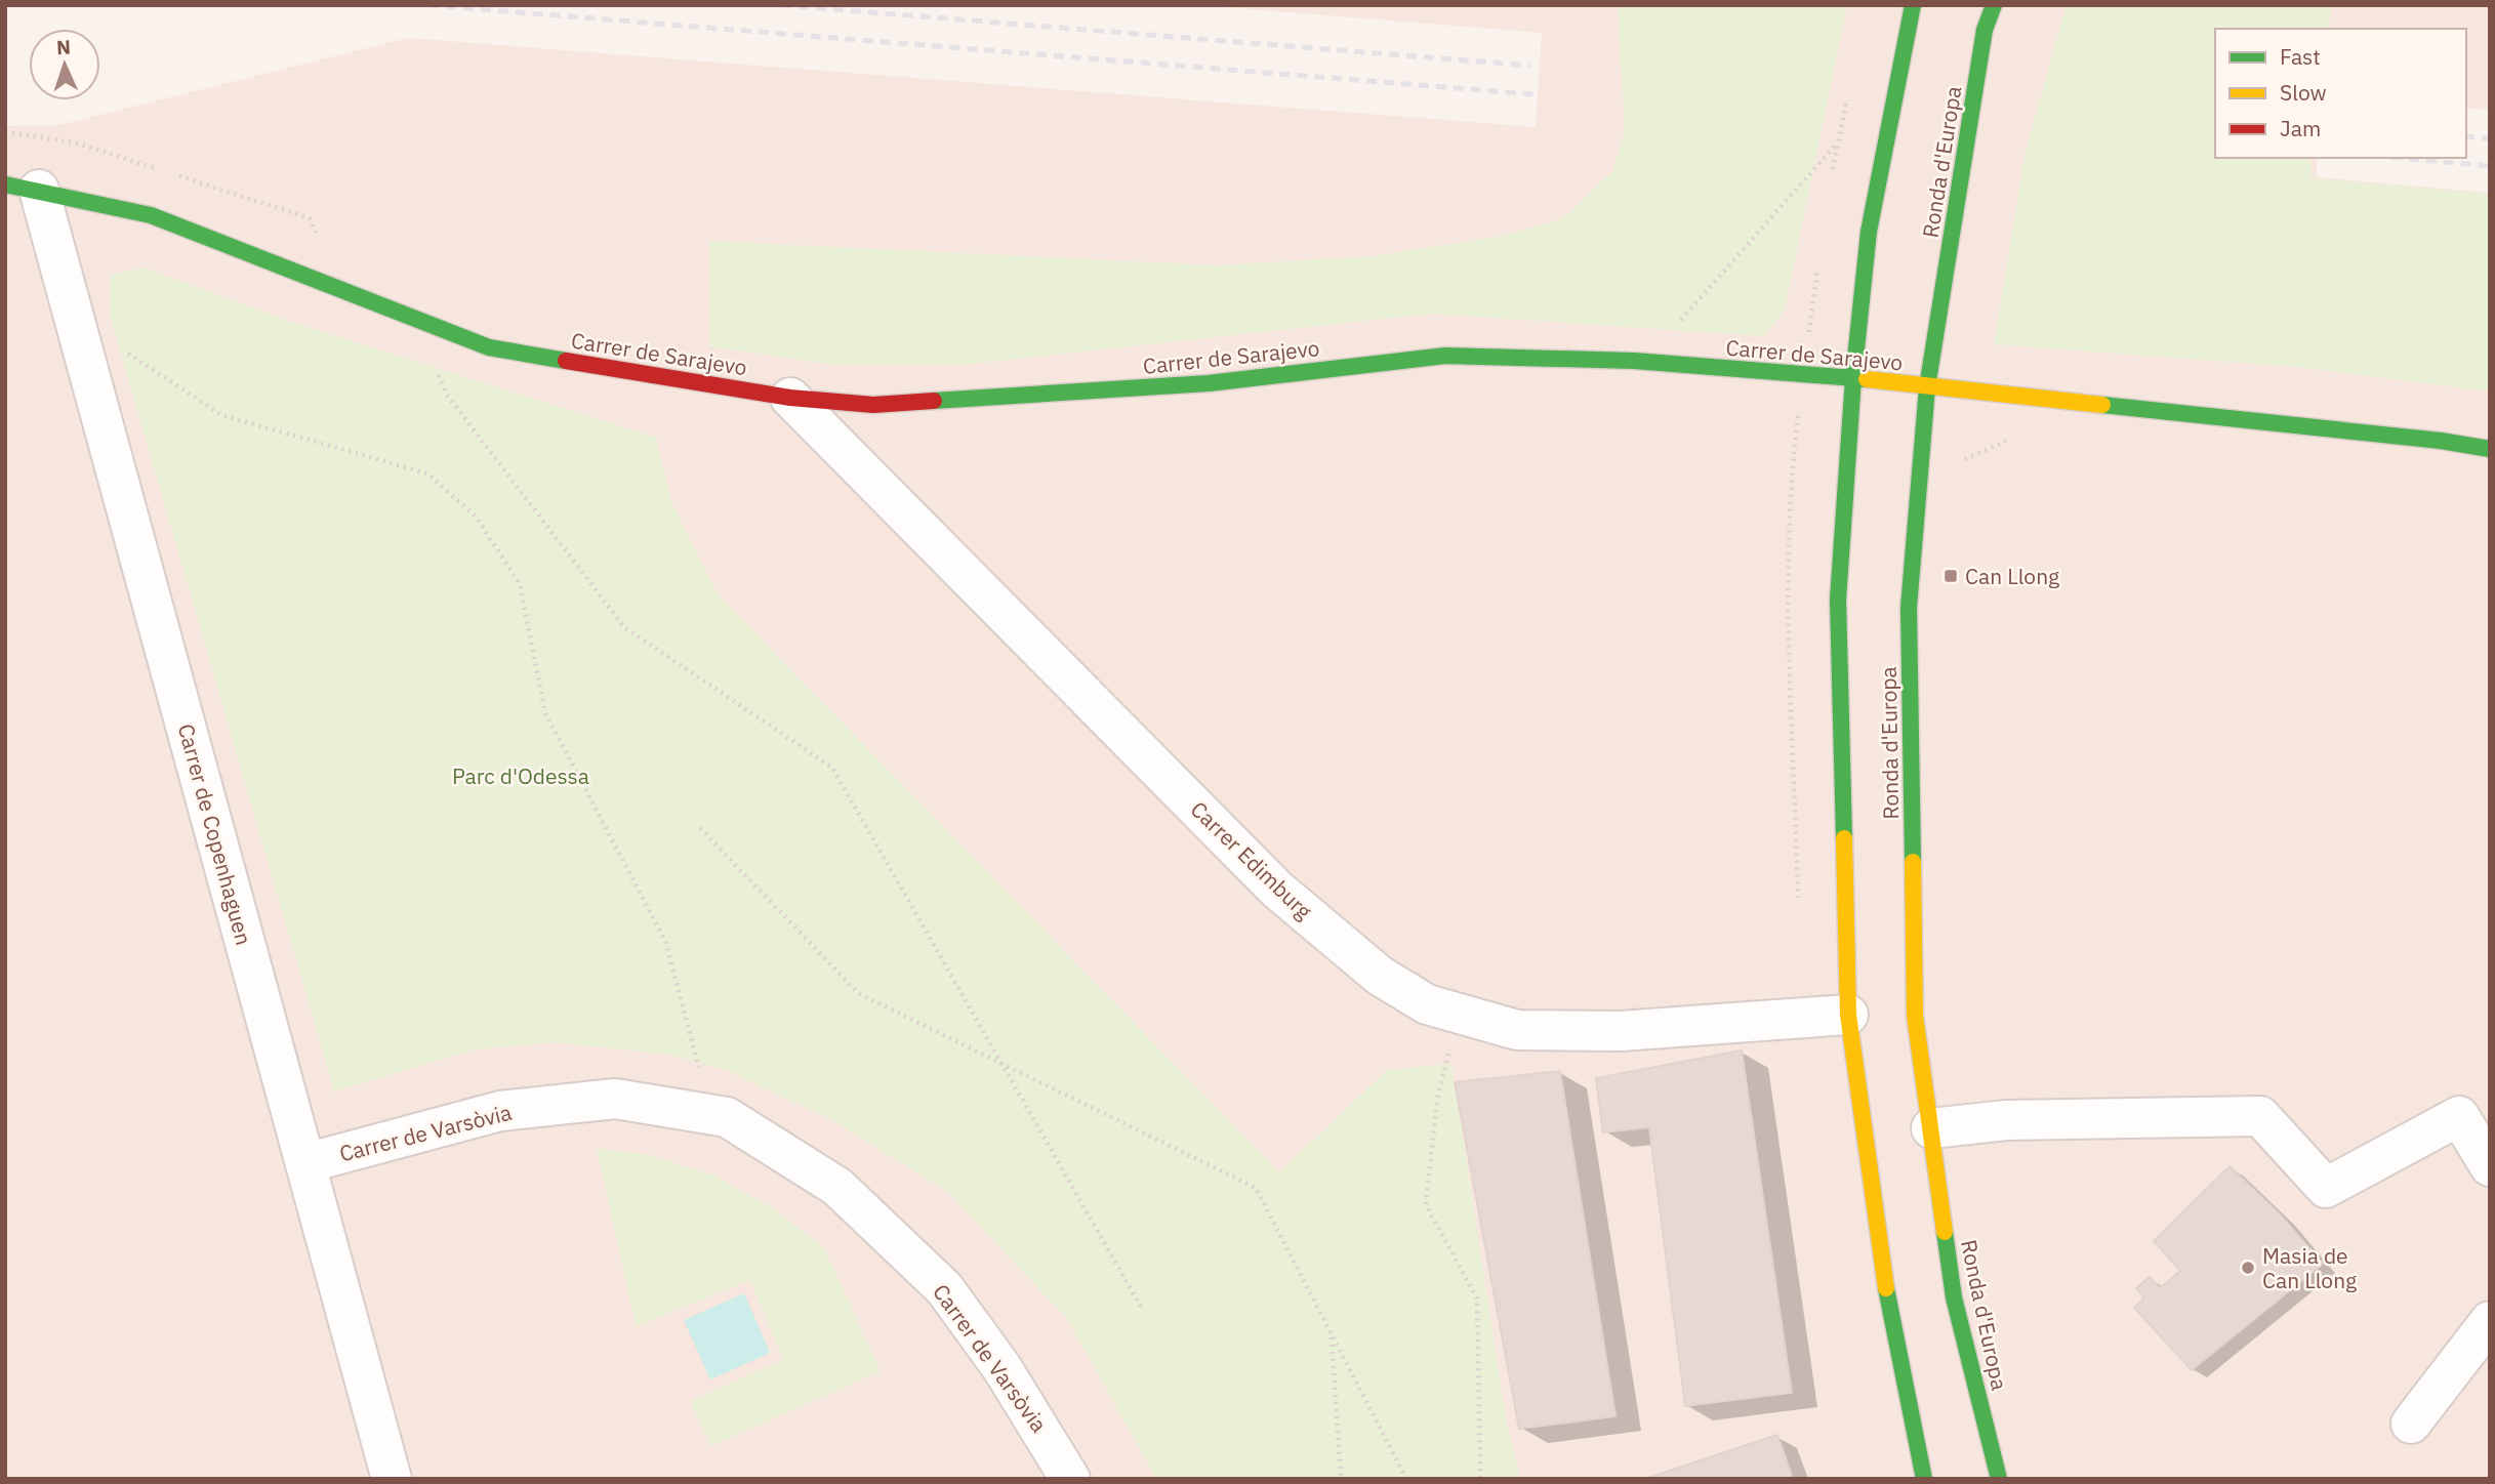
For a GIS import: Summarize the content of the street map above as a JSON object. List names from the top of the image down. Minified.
{"streets":{"street":["Ronda d'Europa","Carrer de Sarajevo","Carrer de Copenhaguen","Carrer Edimburg","Carrer de Varsòvia"]},"crossings":[["Ronda d'Europa","Carrer de Sarajevo"],["Carrer de Sarajevo","Carrer de Copenhaguen"],["Carrer de Sarajevo","Carrer Edimburg"],["Carrer de Copenhaguen","Carrer de Varsòvia"]],"parks":["Parc d'Odessa"],"places":{"transit":["Can Llong"],"other":["Masia de Can Llong"]},"legend":["Fast","Slow","Jam"],"north":"top"}
